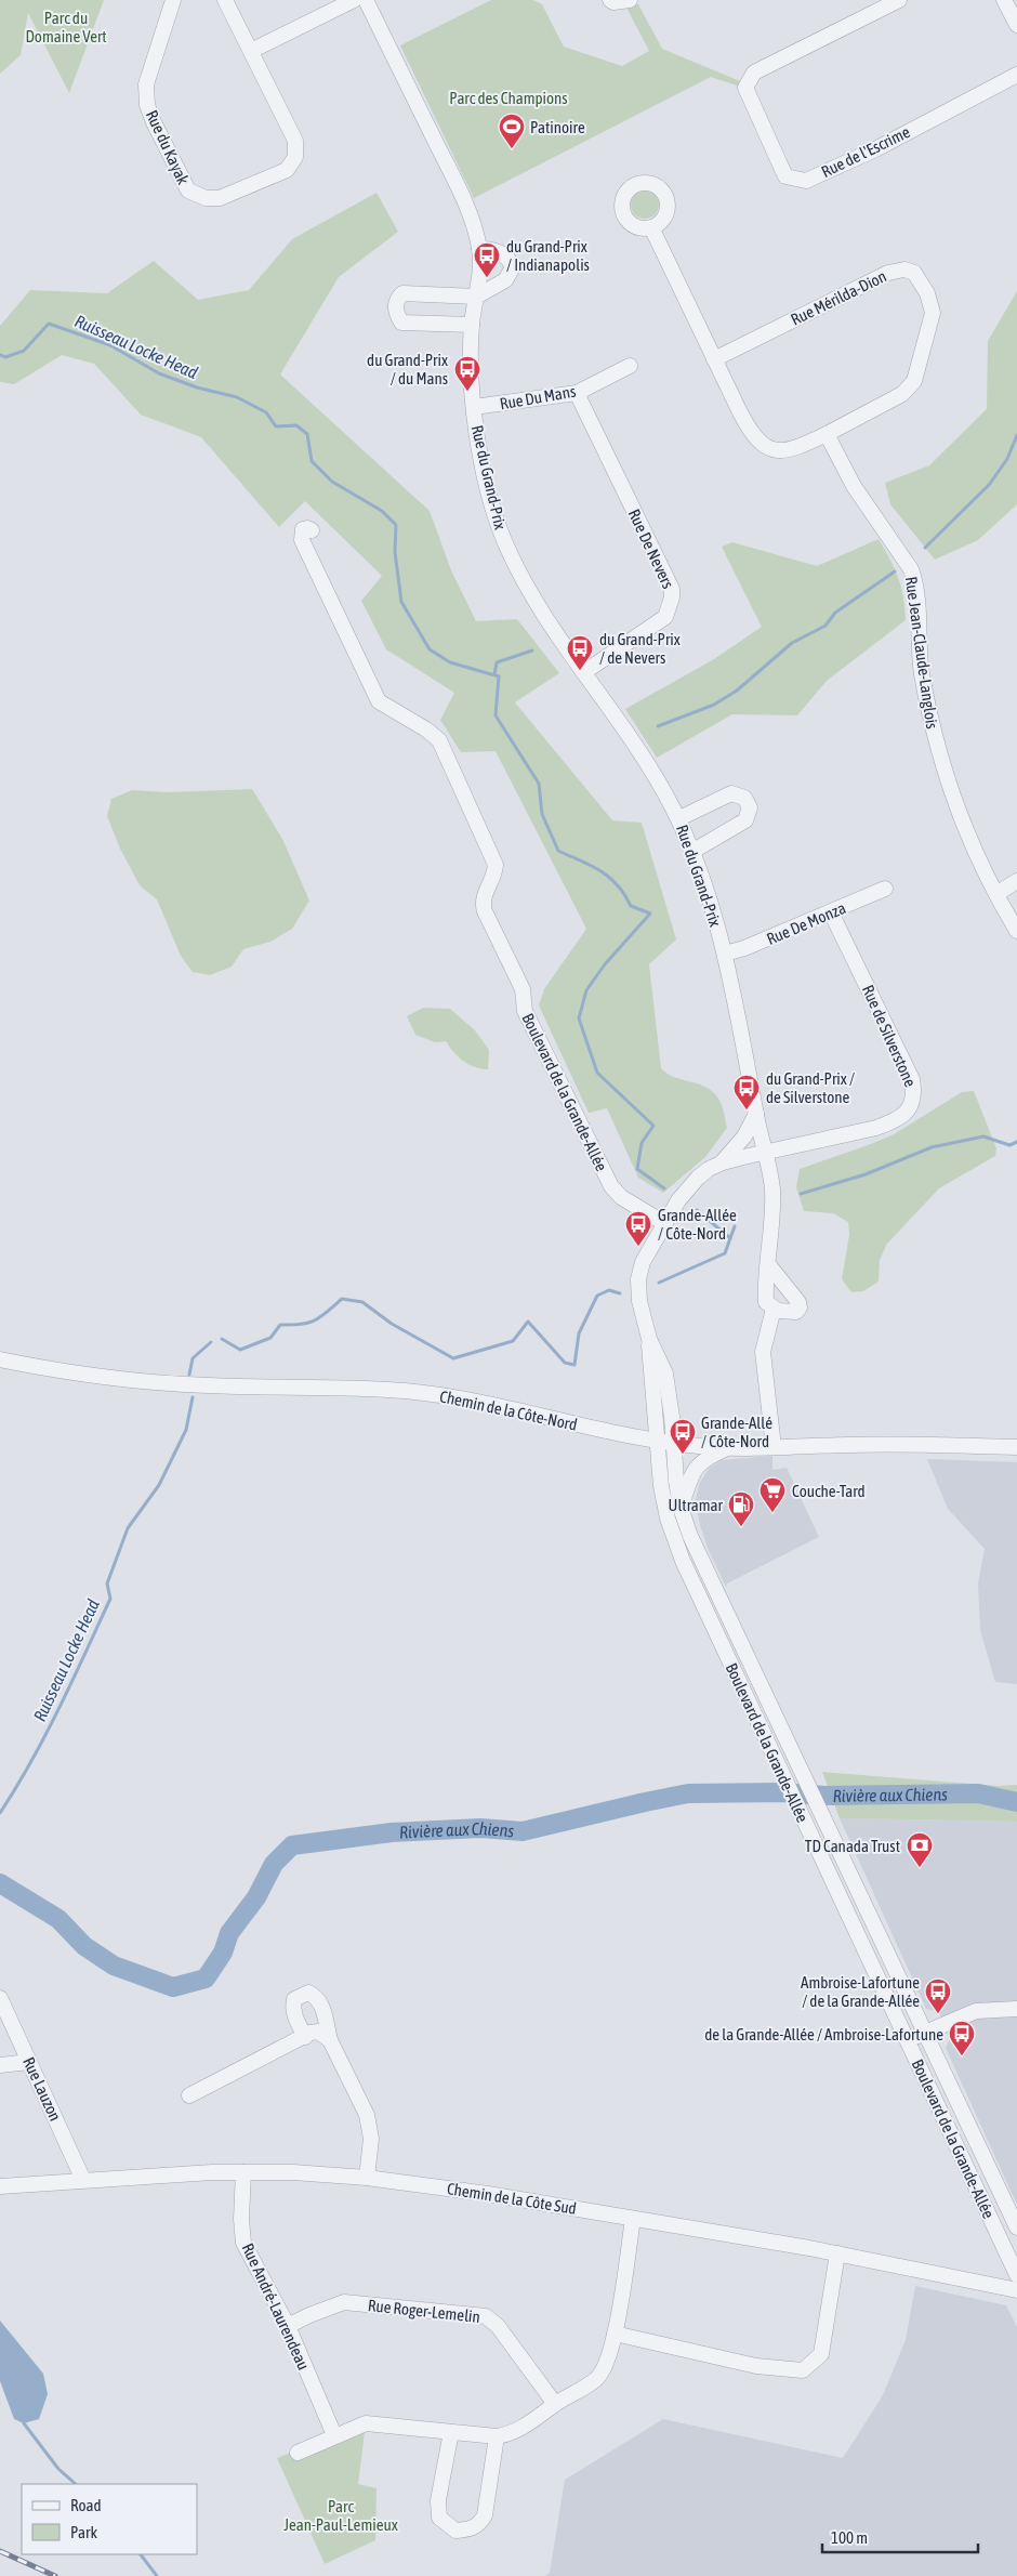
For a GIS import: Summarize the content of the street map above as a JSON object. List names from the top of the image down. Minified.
{"streets":{"street":["Rue du Kayak","Rue de l'Escrime","Rue Mérilda-Dion","Rue Du Mans","Rue du Grand-Prix","Rue De Nevers","Rue Jean-Claude-Langlois","Rue De Monza","Rue de Silverstone","Boulevard de la Grande-Allée","Chemin de la Côte-Nord","Rue Lauzon","Chemin de la Côte Sud","Rue André-Laurendeau","Rue Roger-Lemelin"]},"crossings":[["Rue Mérilda-Dion","Rue Jean-Claude-Langlois"],["Rue Du Mans","Rue du Grand-Prix"],["Rue Du Mans","Rue De Nevers"],["Rue du Grand-Prix","Rue De Nevers"],["Rue du Grand-Prix","Rue De Monza"],["Rue du Grand-Prix","Rue de Silverstone"],["Rue du Grand-Prix","Boulevard de la Grande-Allée"],["Rue De Monza","Rue de Silverstone"],["Rue de Silverstone","Boulevard de la Grande-Allée"],["Boulevard de la Grande-Allée","Chemin de la Côte-Nord"],["Rue Lauzon","Chemin de la Côte Sud"],["Chemin de la Côte Sud","Rue André-Laurendeau"],["Rue André-Laurendeau","Rue Roger-Lemelin"]],"water":["Ruisseau Locke Head","Rivière aux Chiens"],"parks":["Parc du Domaine Vert","Parc des Champions","Parc Jean-Paul-Lemieux"],"places":{"sports":["Patinoire"],"bus stop":["du Grand-Prix / Indianapolis","du Grand-Prix / du Mans","du Grand-Prix / de Nevers","du Grand-Prix / de Silverstone","Grande-Allée / Côte-Nord","Grande-Allé / Côte-Nord","Ambroise-Lafortune / de la Grande-Allée","de la Grande-Allée / Ambroise-Lafortune"],"supermarket":["Couche-Tard"],"fuel station":["Ultramar"],"bank":["TD Canada Trust"]},"legend":["Road","Park"],"scale_bar":"100 m"}
